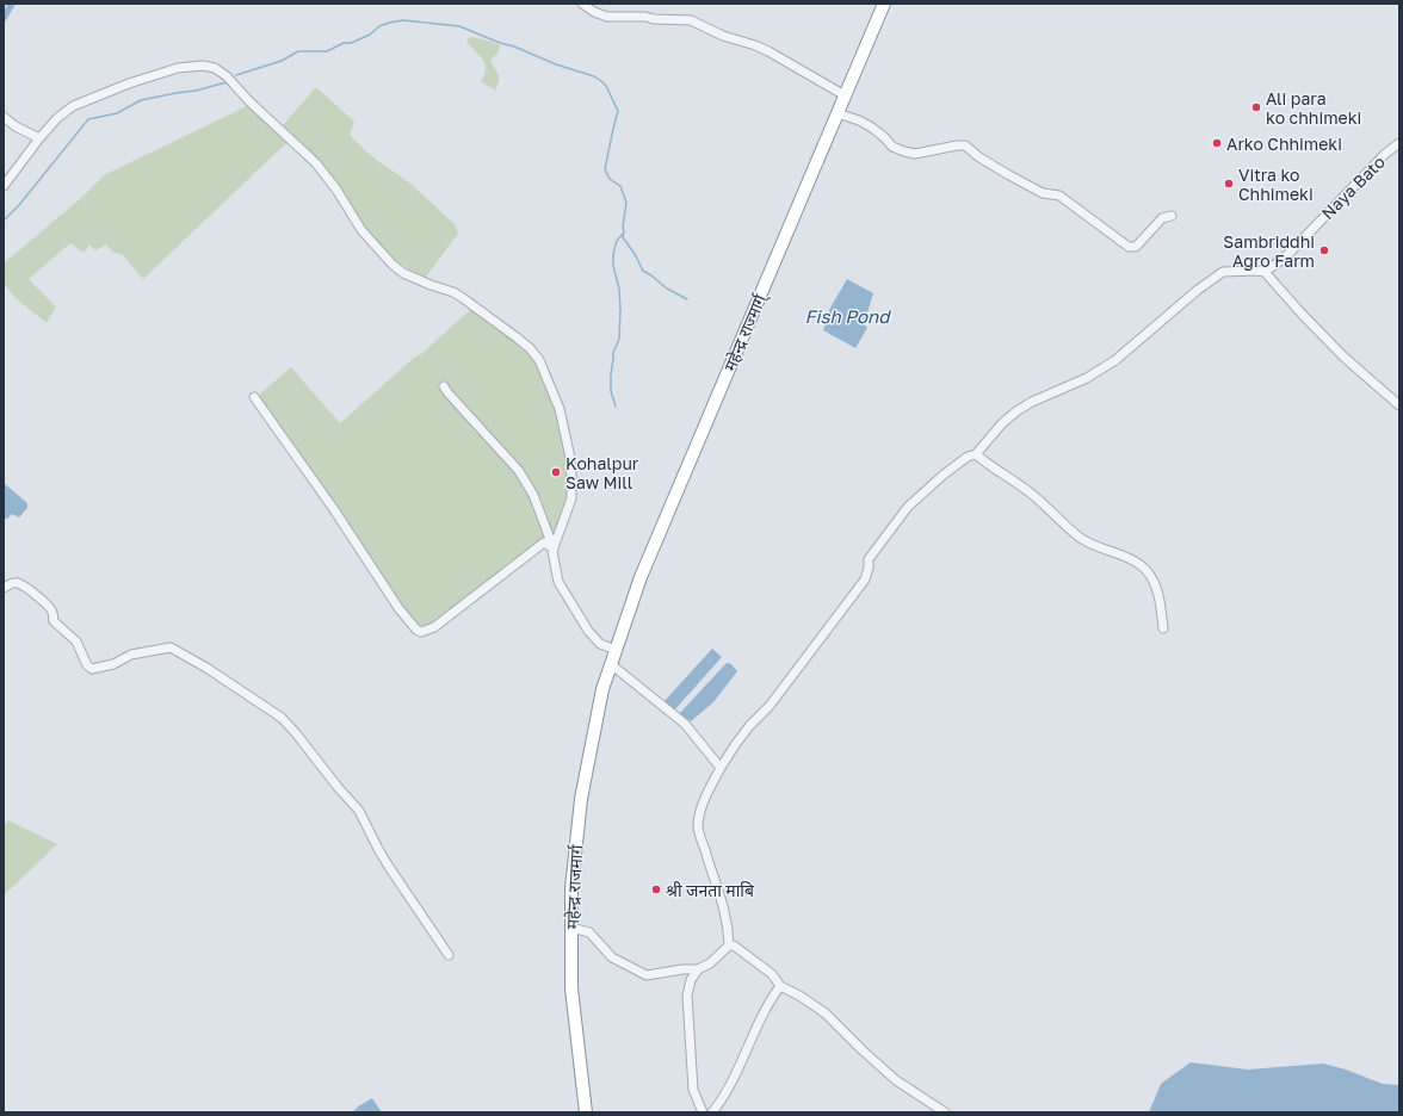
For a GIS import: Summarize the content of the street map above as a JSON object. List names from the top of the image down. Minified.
{"streets":{"highway":["महेन्द्र राज्मार्ग्","महेन्द्र राजमार्ग"],"street":["Naya Bato"]},"crossings":[["महेन्द्र राज्मार्ग्","महेन्द्र राजमार्ग"]],"water":["Fish Pond"],"places":["Ali para ko chhimeki","Arko Chhimeki","Vitra ko Chhimeki","Sambriddhi Agro Farm","Kohalpur Saw Mill","श्री जनता माबि"]}
